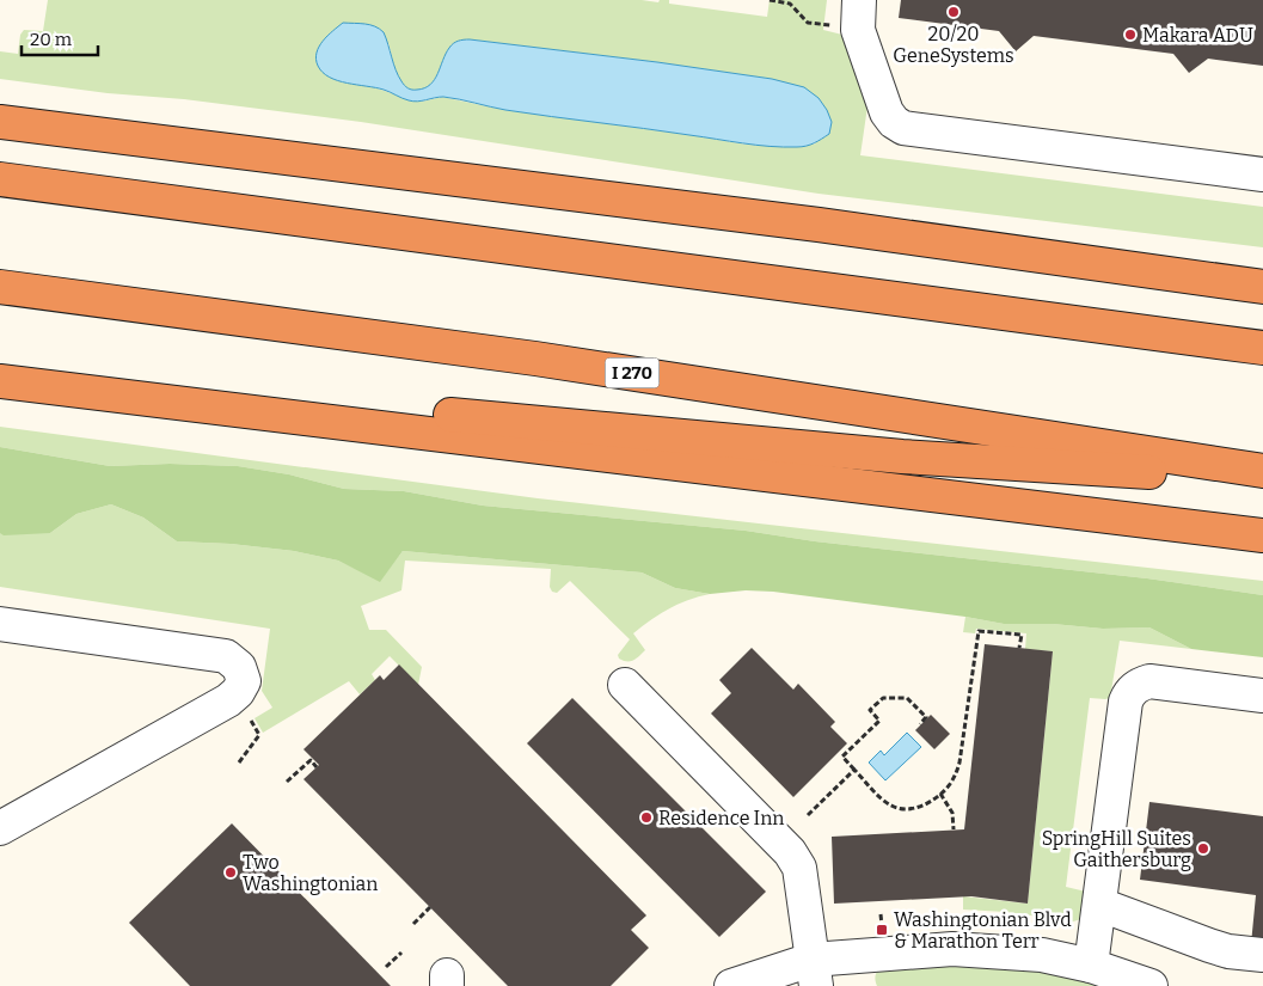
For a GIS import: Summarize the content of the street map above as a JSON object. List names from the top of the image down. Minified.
{"streets":{"highway":["I 270"]},"places":{"other":["20/20 GeneSystems","Makara ADU","Residence Inn","SpringHill Suites Gaithersburg","Two Washingtonian"],"transit":["Washingtonian Blvd & Marathon Terr"]},"scale_bar":"20 m"}
